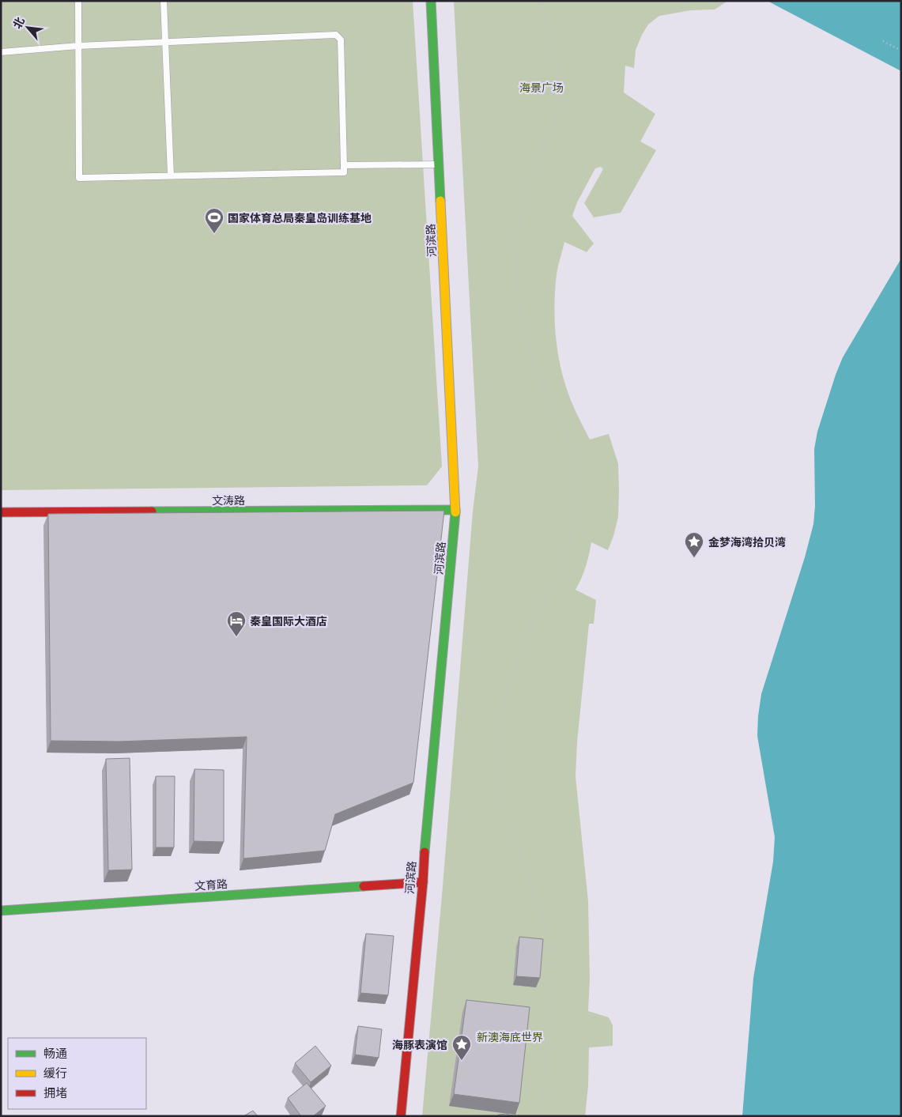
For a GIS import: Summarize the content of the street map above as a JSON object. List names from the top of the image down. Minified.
{"streets":{"street":["河滨路","文涛路","文育路"]},"crossings":[["河滨路","文涛路"],["河滨路","文育路"]],"parks":["海景广场","新澳海底世界"],"places":{"sports":["国家体育总局秦皇岛训练基地"],"place":["金梦海湾拾贝湾","海豚表演馆"],"hotel":["秦皇国际大酒店"]},"legend":["畅通","缓行","拥堵"],"north":"top left"}
